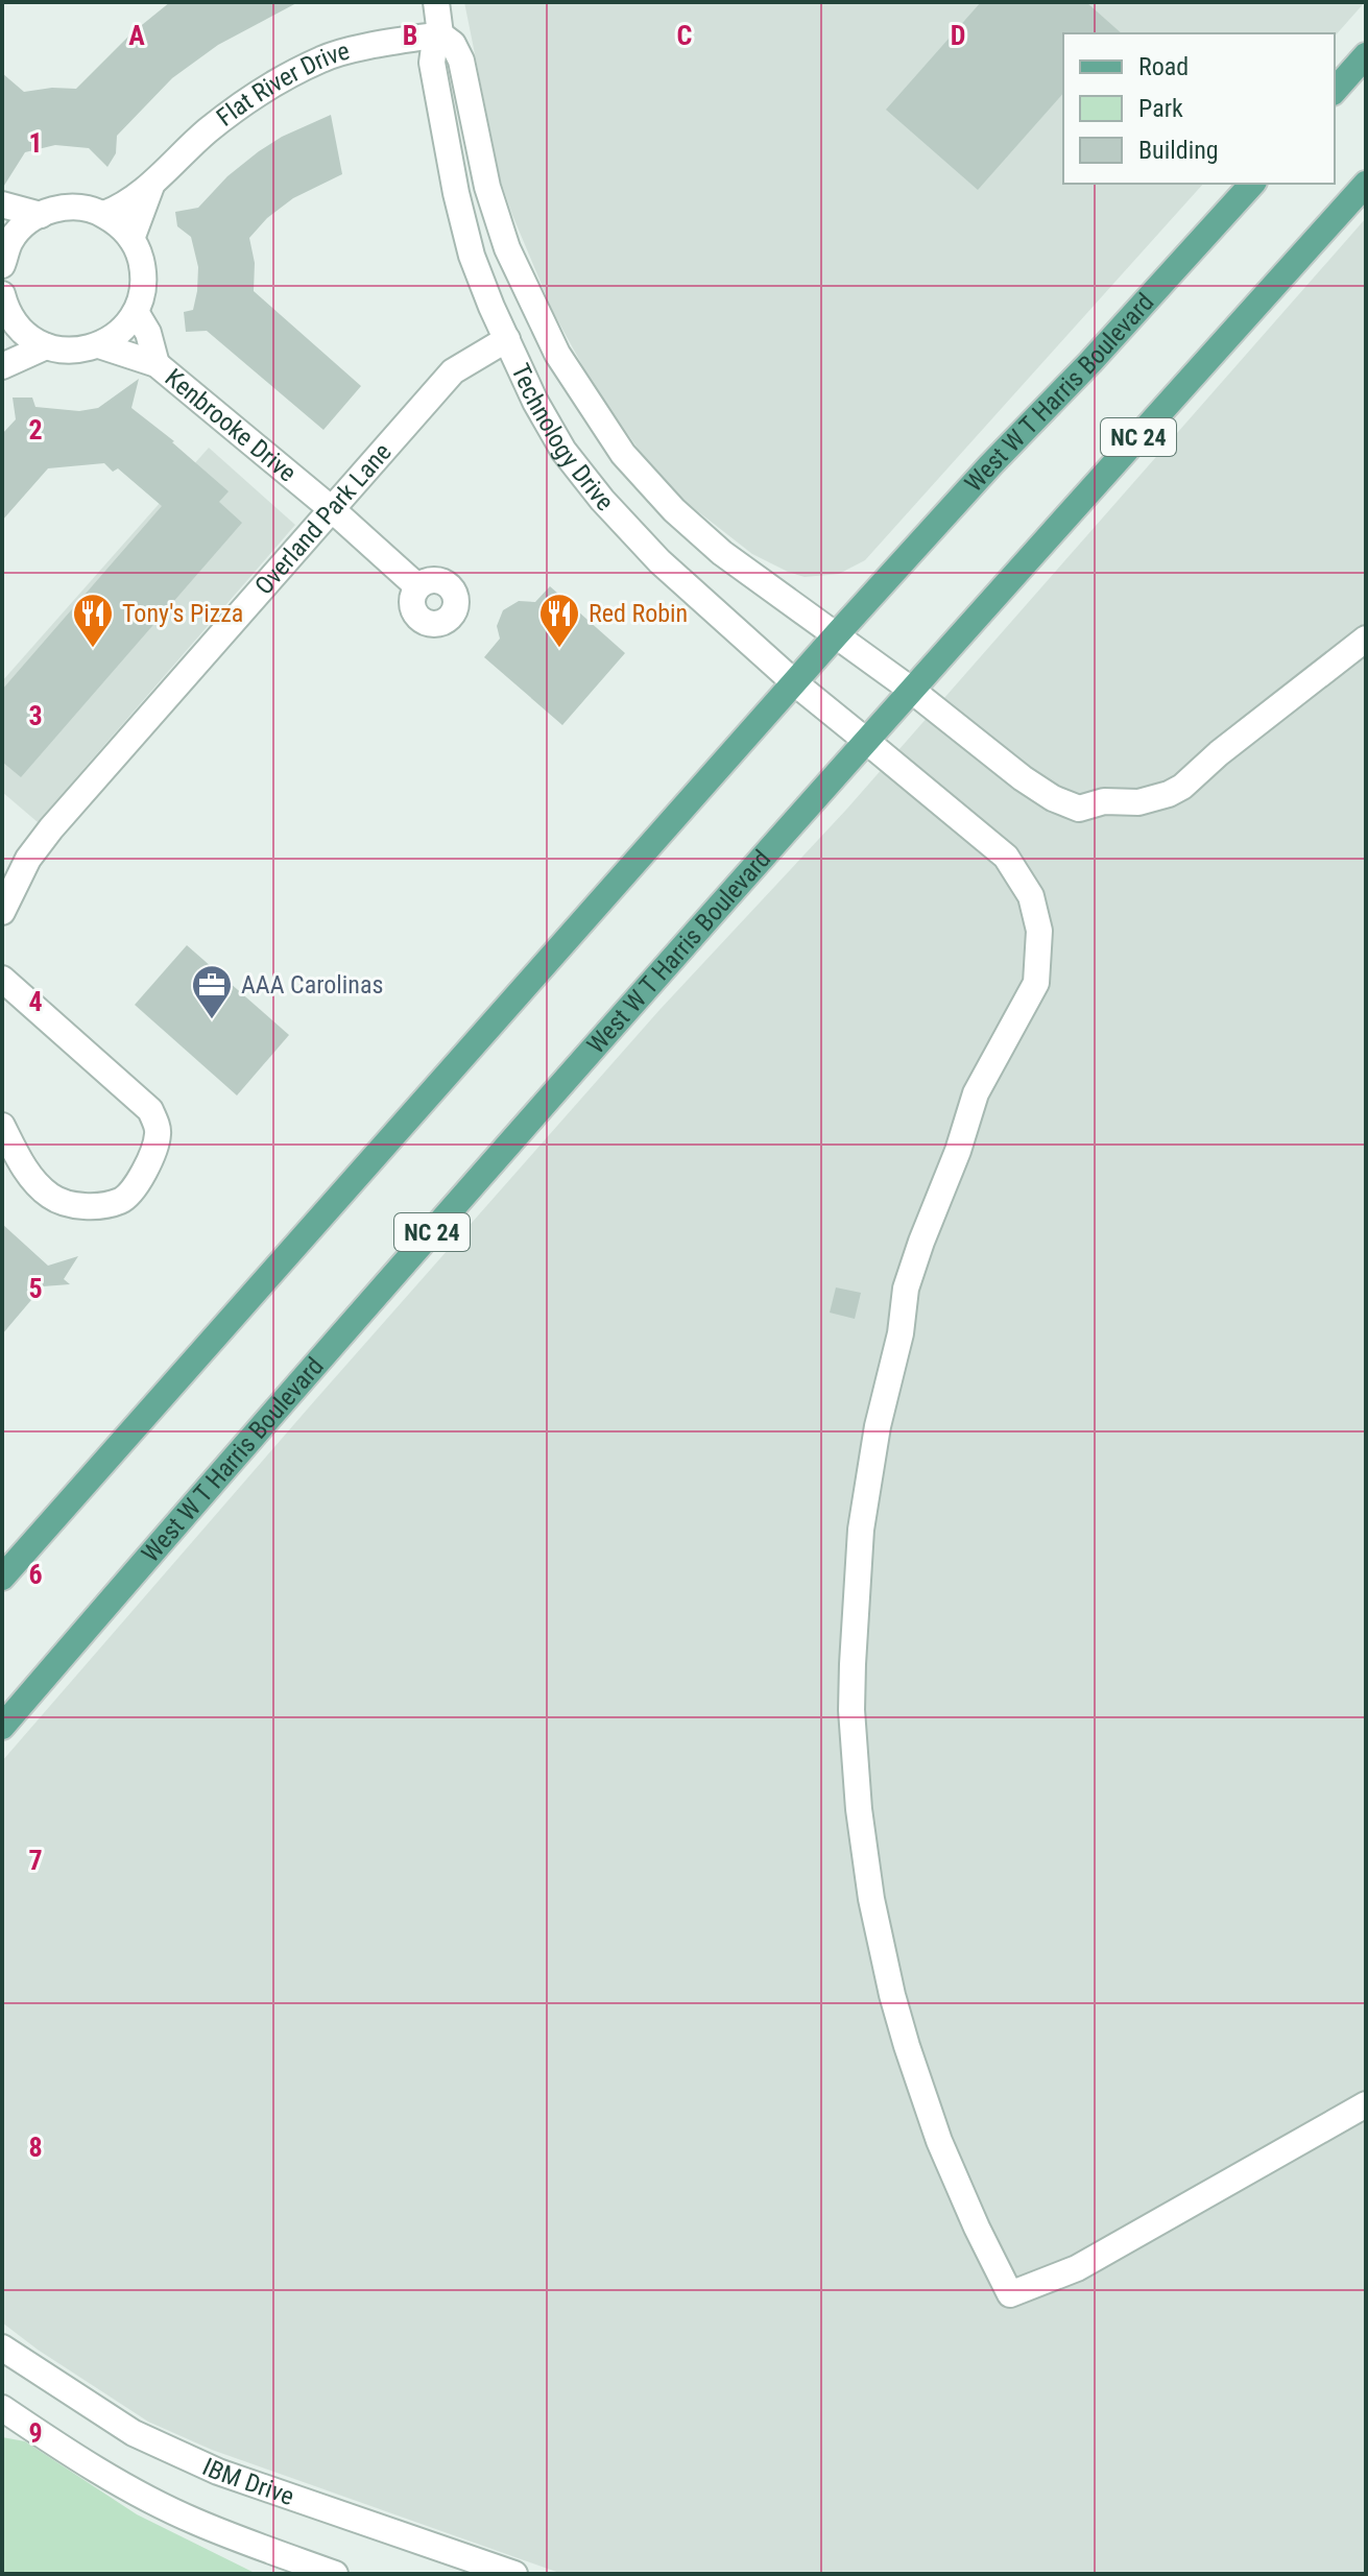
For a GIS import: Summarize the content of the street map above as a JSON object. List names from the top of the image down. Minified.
{"streets":{"main road":["West W T Harris Boulevard","NC 24"],"street":["Flat River Drive","Kenbrooke Drive","Technology Drive","Overland Park Lane","IBM Drive"]},"crossings":[["Flat River Drive","Technology Drive"],["West W T Harris Boulevard","Technology Drive"],["Kenbrooke Drive","Overland Park Lane"],["Technology Drive","Overland Park Lane"]],"places":{"restaurant":["Tony's Pizza","Red Robin"],"office":["AAA Carolinas"]},"legend":["Road","Park","Building"],"grid":{"columns":["A","B","C","D"],"rows":["1","2","3","4","5","6","7","8","9"]}}
